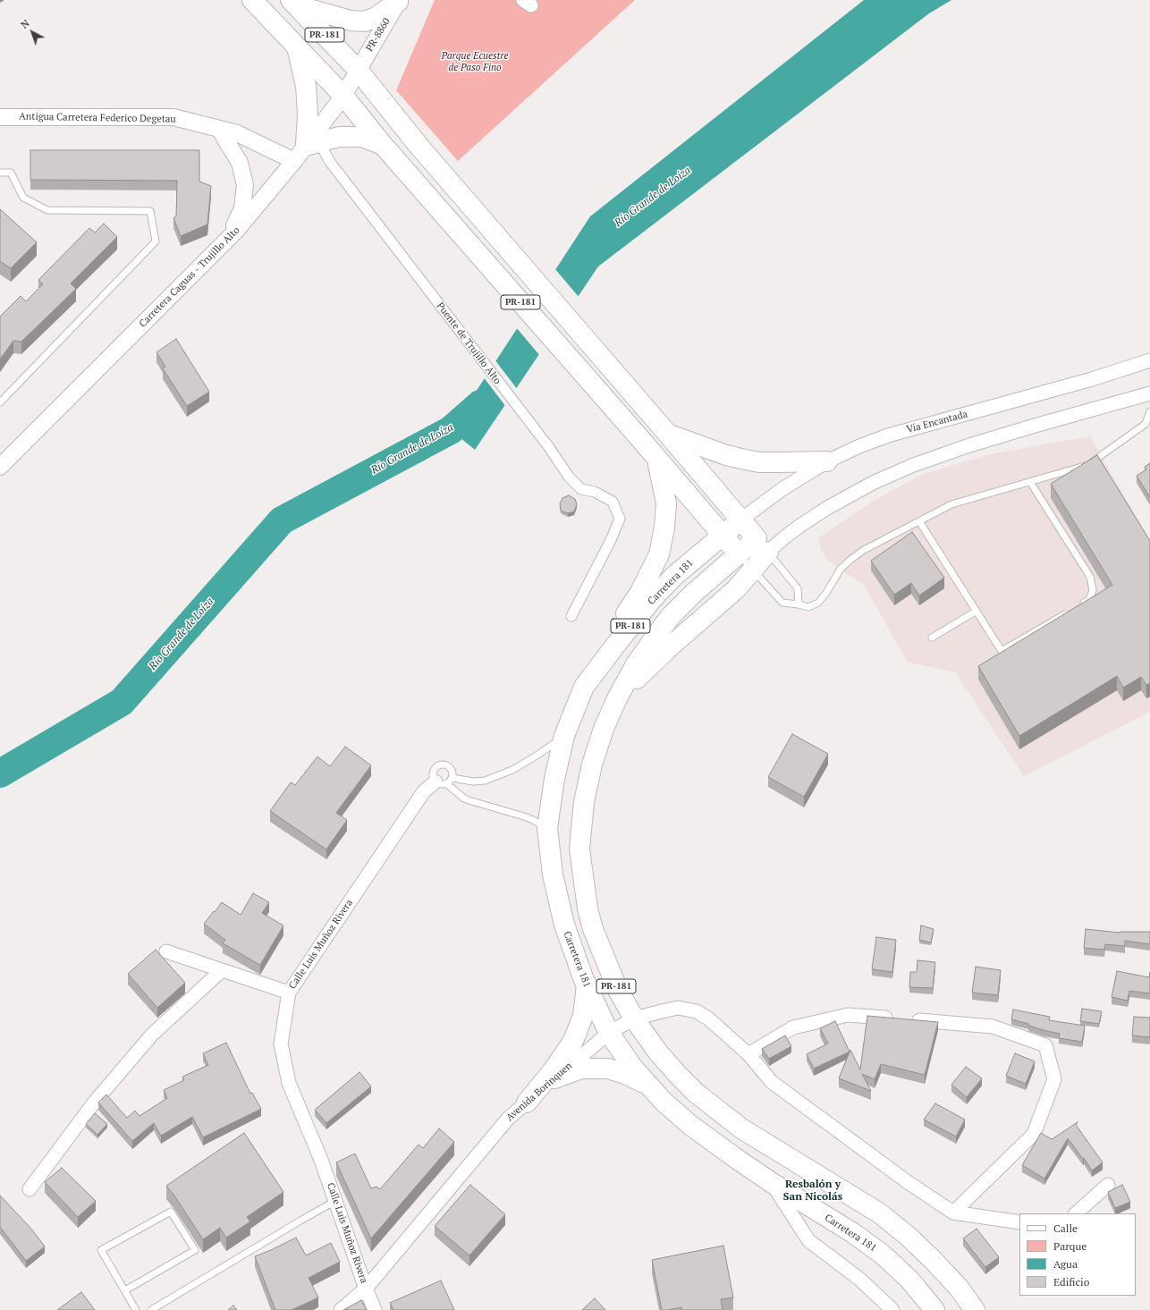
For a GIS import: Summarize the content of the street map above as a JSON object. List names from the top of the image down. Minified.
{"streets":{"main road":["PR-181","Carretera 181"],"street":["PR-8860","Antigua Carretera Federico Degetau","Carretera Caguas - Trujillo Alto","Puente de Trujillo Alto","Vía Encantada","Calle Luis Muñoz Rivera","Avenida Borinquen"]},"crossings":[["PR-181","PR-8860"],["PR-181","Carretera Caguas - Trujillo Alto"],["PR-181","Vía Encantada"],["PR-181","Carretera 181"],["PR-181","Avenida Borinquen"],["PR-8860","Carretera Caguas - Trujillo Alto"],["Antigua Carretera Federico Degetau","Carretera Caguas - Trujillo Alto"],["Antigua Carretera Federico Degetau","Puente de Trujillo Alto"],["Carretera Caguas - Trujillo Alto","Puente de Trujillo Alto"],["Vía Encantada","Carretera 181"],["Carretera 181","Avenida Borinquen"],["Calle Luis Muñoz Rivera","Avenida Borinquen"]],"districts":["Resbalón y San Nicolás"],"water":["Río Grande de Loíza"],"parks":["Parque Ecuestre de Paso Fino"],"legend":["Calle","Parque","Agua","Edificio"],"north":"top left"}
